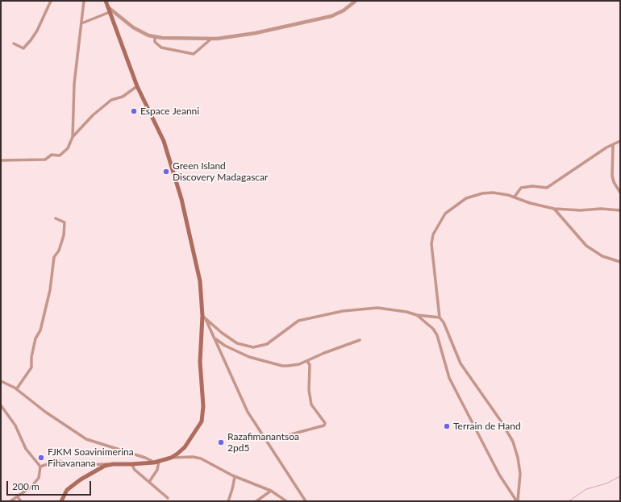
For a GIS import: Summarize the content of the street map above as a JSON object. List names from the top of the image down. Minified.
{"places":["Espace Jeanni","Green Island Discovery Madagascar","Terrain de Hand","Razafimanantsoa 2pd5","FJKM Soavinimerina Fihavanana"],"scale_bar":"200 m"}
